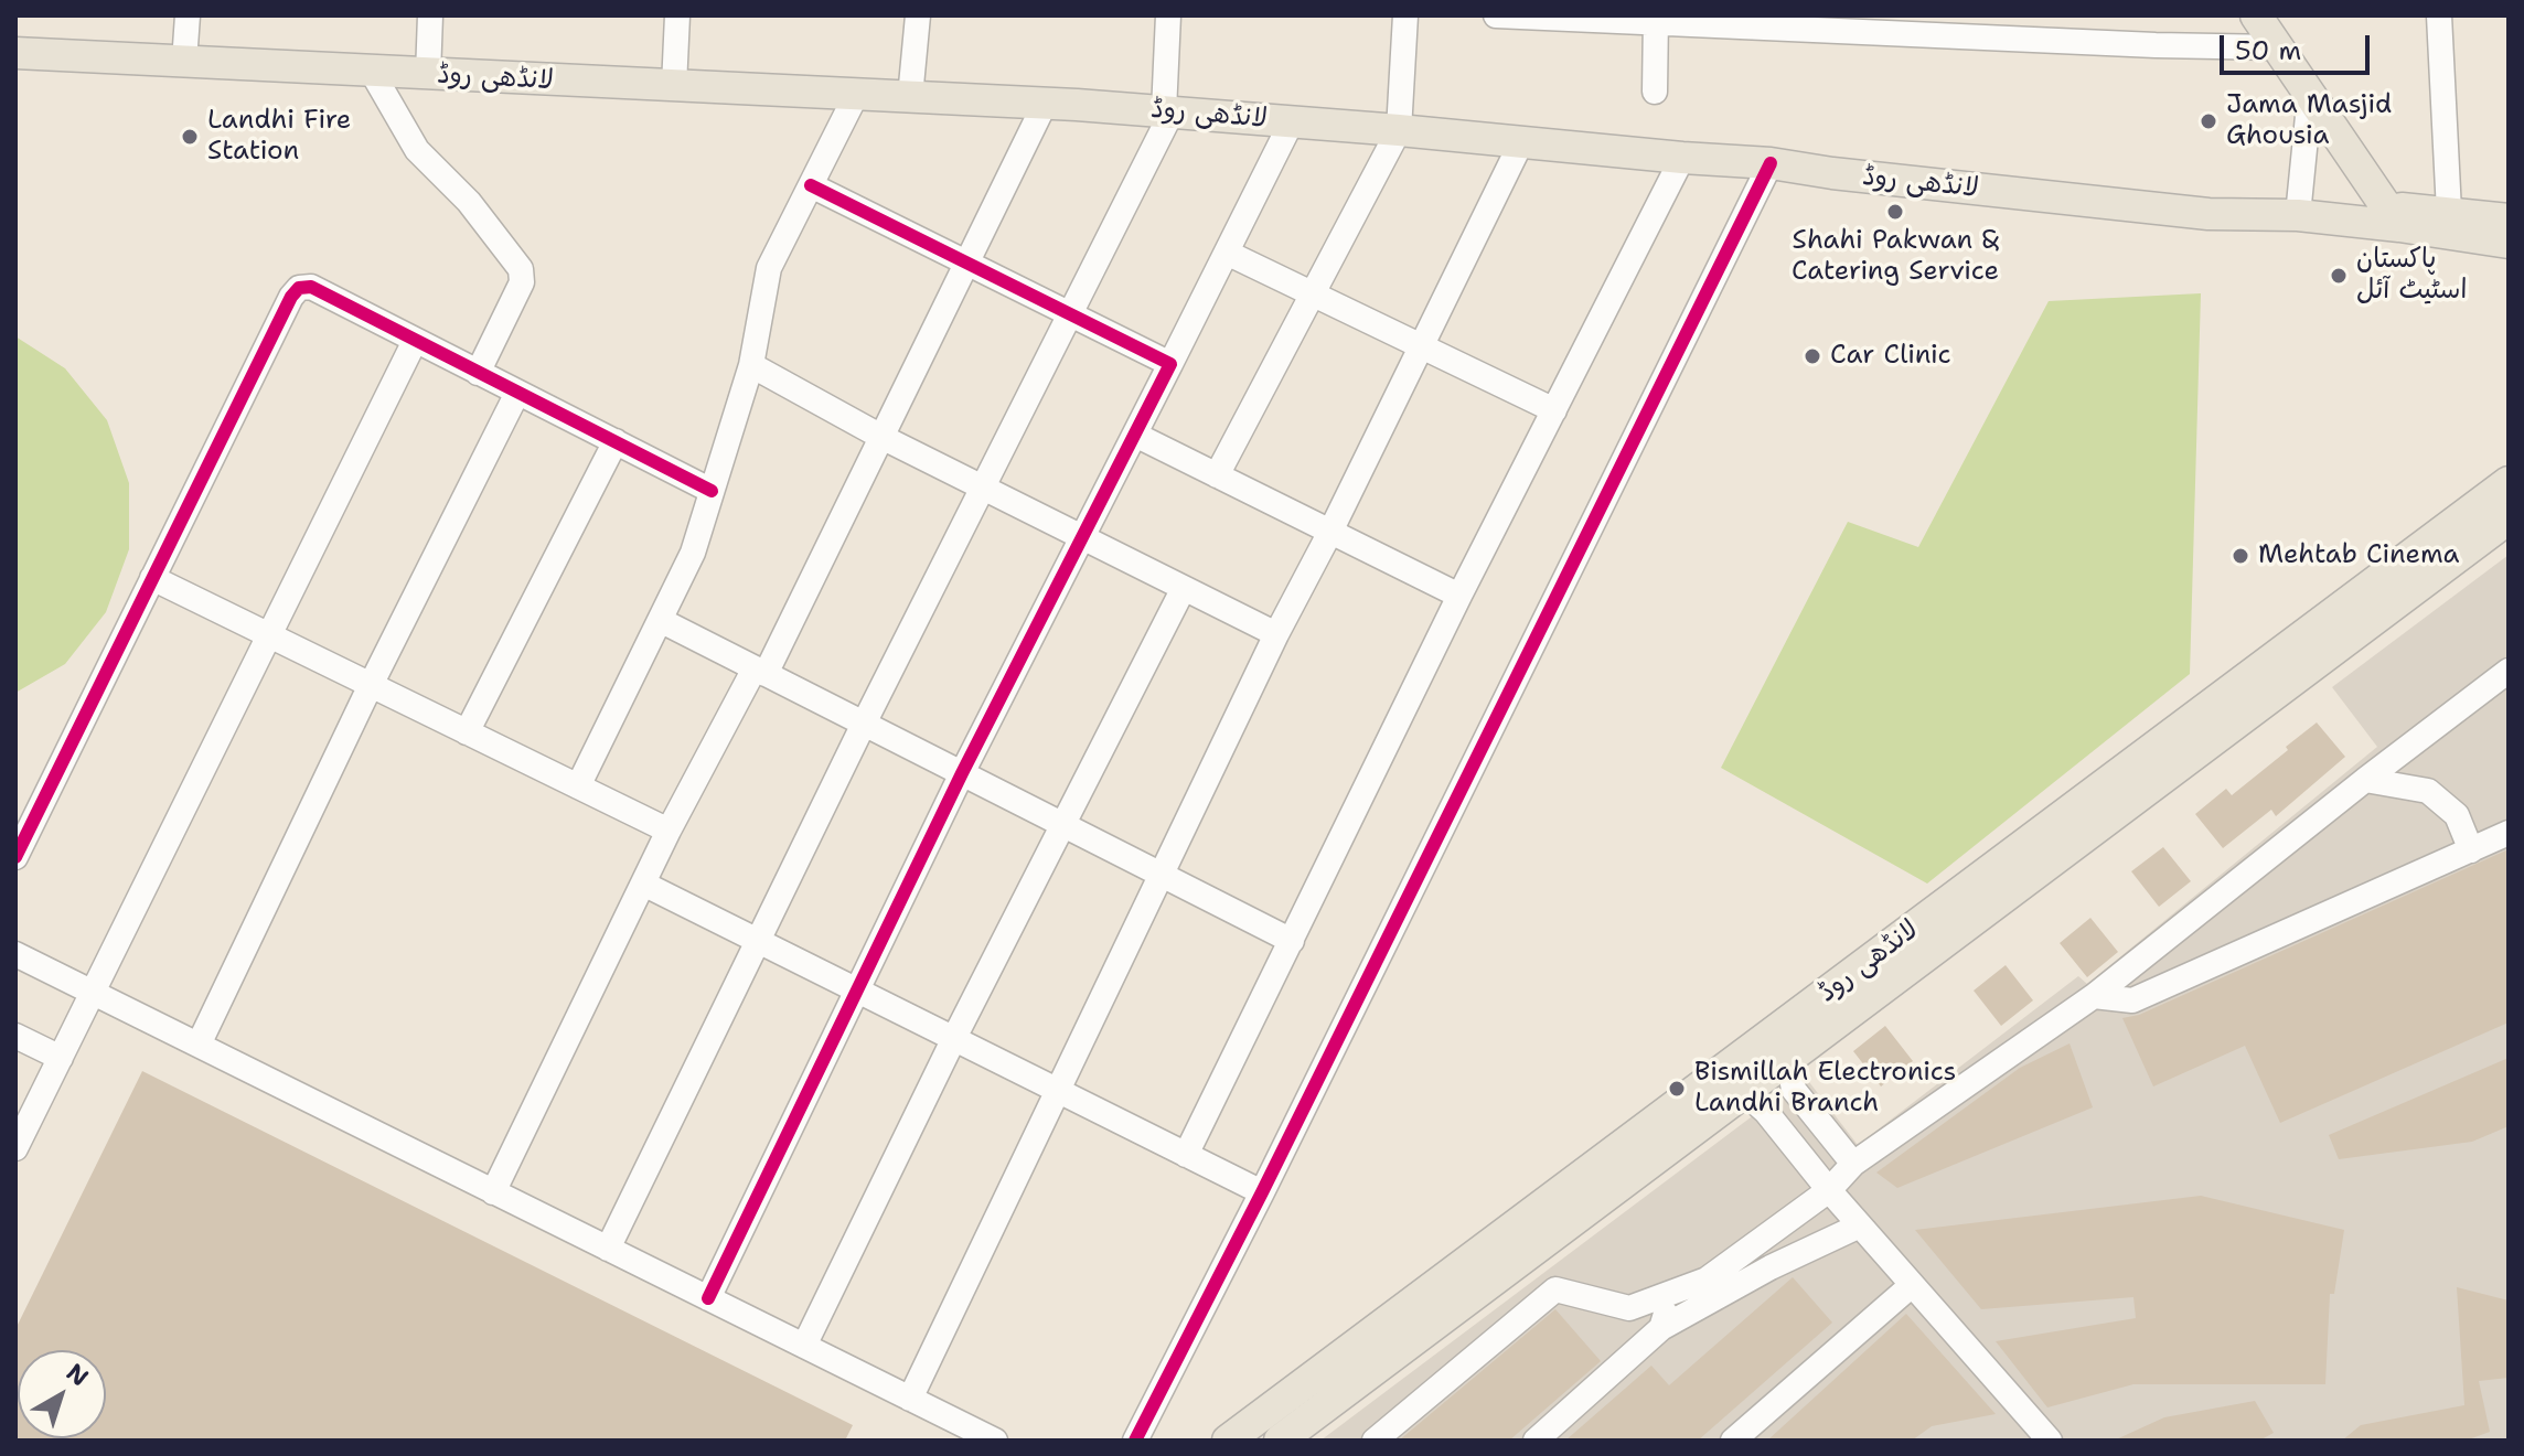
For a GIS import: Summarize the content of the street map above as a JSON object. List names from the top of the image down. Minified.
{"streets":{"main road":["لانڈھی روڈ"]},"places":["Jama Masjid Ghousia","Landhi Fire Station","Shahi Pakwan & Catering Service","پاکستان اسٹیٹ آئل","Car Clinic","Mehtab Cinema","Bismillah Electronics Landhi Branch"],"scale_bar":"50 m","north":"top right"}
